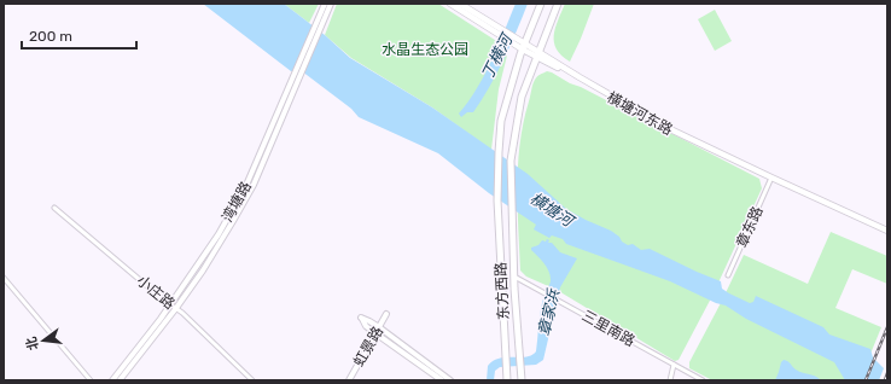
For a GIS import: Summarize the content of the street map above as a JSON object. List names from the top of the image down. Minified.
{"streets":{"main road":["横塘河东路","东方西路"],"street":["湾塘路","章东路","小庄路","三里南路","虹景路"]},"crossings":[["横塘河东路","章东路"],["横塘河东路","东方西路"],["湾塘路","小庄路"],["东方西路","三里南路"]],"water":["丁横河","横塘河","章家浜"],"parks":["水晶生态公园"],"scale_bar":"200 m","north":"left"}
